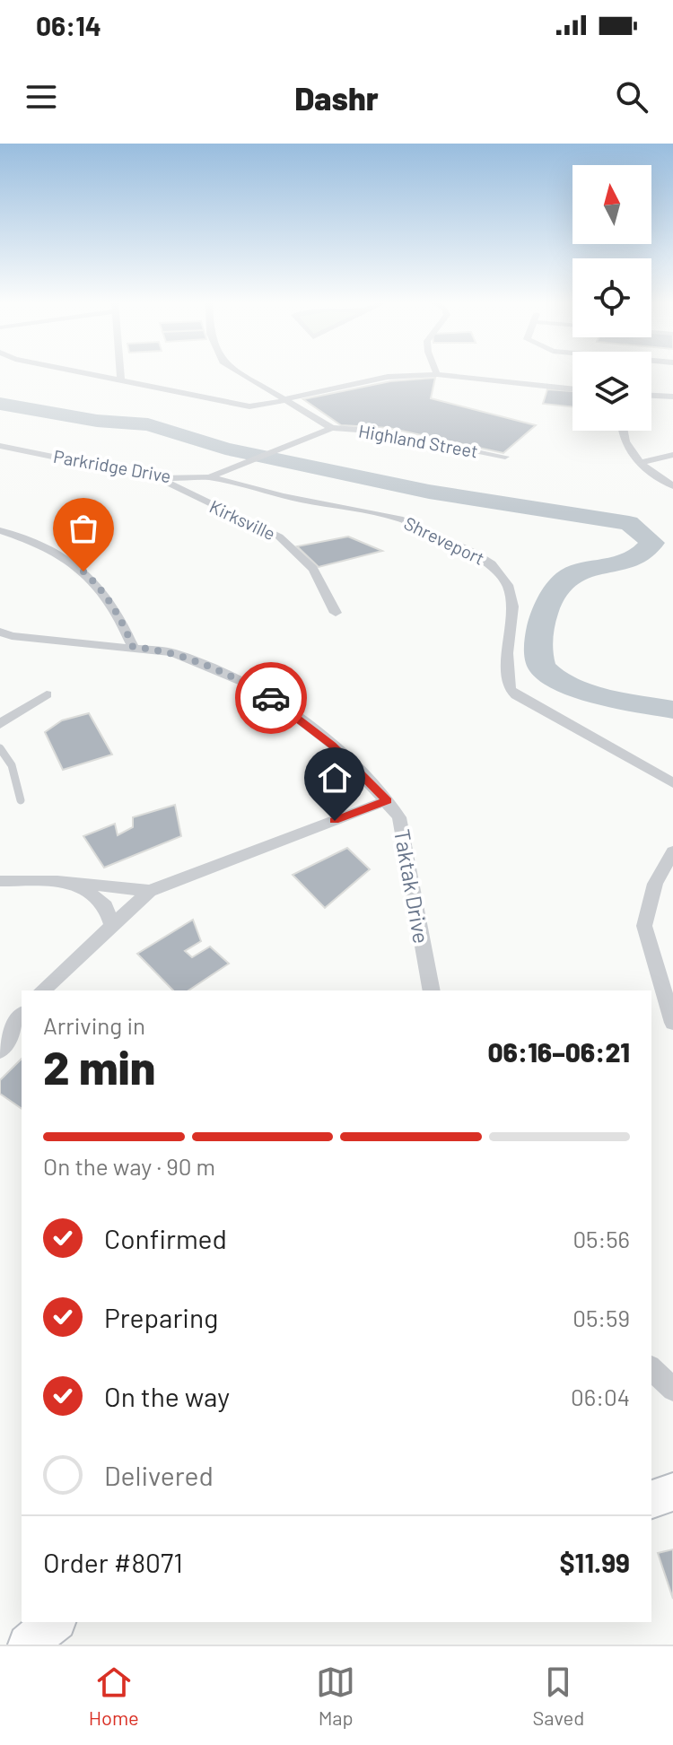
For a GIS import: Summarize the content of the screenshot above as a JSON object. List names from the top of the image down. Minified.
{"streets":{"street":["Highland Street","Parkridge Drive","Kirksville","Shreveport","Taktak Drive"]},"crossings":[["Highland Street","Parkridge Drive"],["Parkridge Drive","Kirksville"],["Parkridge Drive","Shreveport"]],"north":"top","page":{"status":"06:14","header":"Dashr","heading":["2 min","Arriving in","06:16–06:21"],"panel":["Order #8071","$11.99"],"bar":"On the way · 90 m","list":[["Confirmed","05:56"],["Preparing","05:59"],["On the way","06:04"],"Delivered"],"tabs":["Home","Map","Saved"]}}
